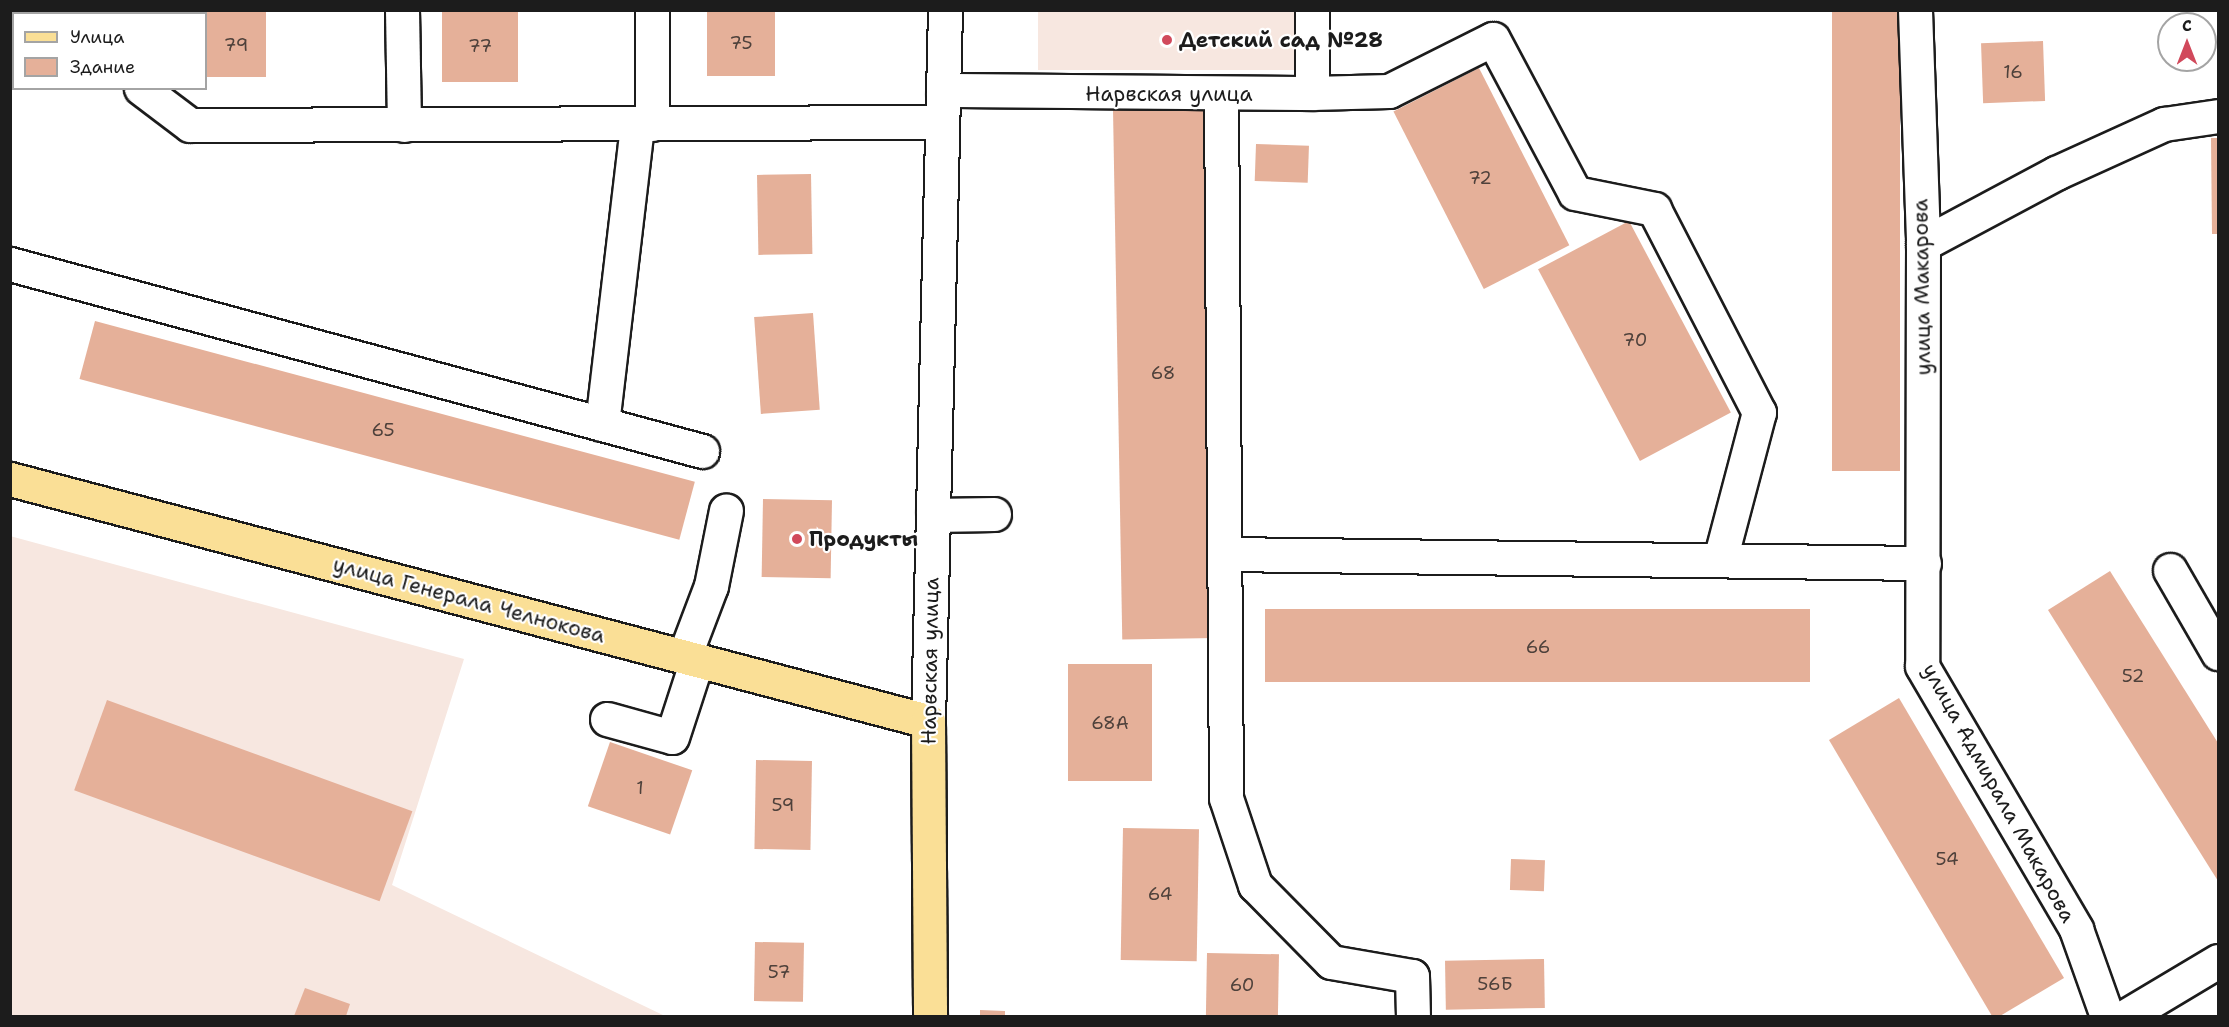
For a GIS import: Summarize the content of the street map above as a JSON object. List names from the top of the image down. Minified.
{"streets":{"main road":["Нарвская улица","улица Генерала Челнокова"],"street":["улица Макарова","улица Адмирала Макарова"]},"crossings":[["Нарвская улица","улица Генерала Челнокова"],["улица Макарова","улица Адмирала Макарова"]],"places":["Детский сад №28","Продукты"],"house_numbers":["75","79","77","16","72","70","68","65","66","52","68А","1","59","54","64","57","56Б","60"],"legend":["Улица","Здание"],"north":"top"}
